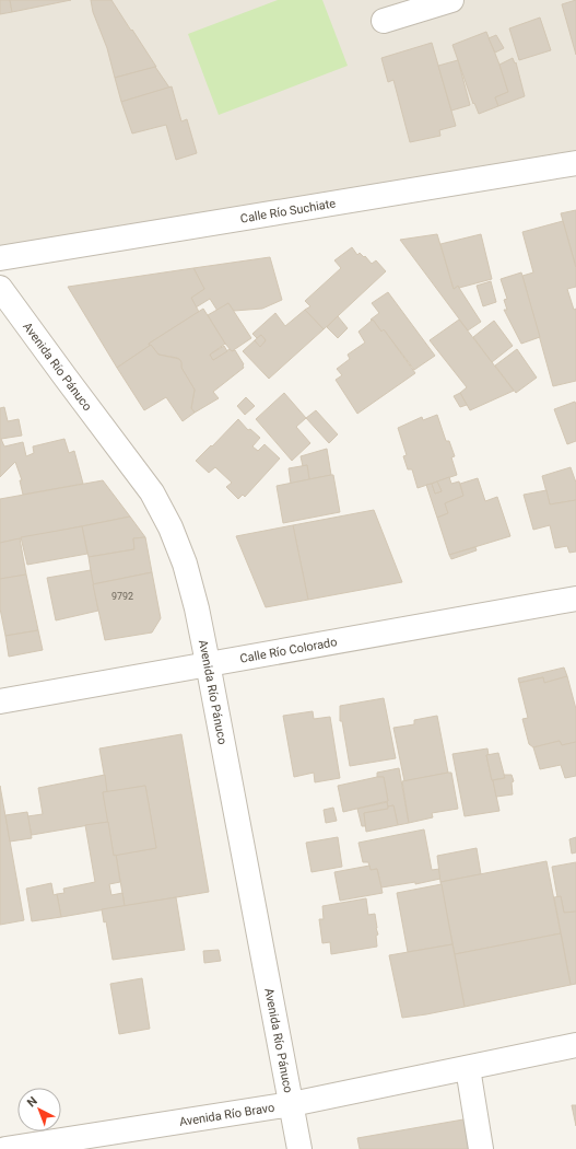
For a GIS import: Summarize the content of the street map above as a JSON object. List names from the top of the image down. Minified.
{"streets":{"street":["Calle Río Suchiate","Avenida Río Pánuco","Calle Río Colorado","Avenida Río Bravo"]},"crossings":[["Avenida Río Pánuco","Calle Río Colorado"],["Avenida Río Pánuco","Avenida Río Bravo"]],"house_numbers":["9792"],"north":"top left"}
